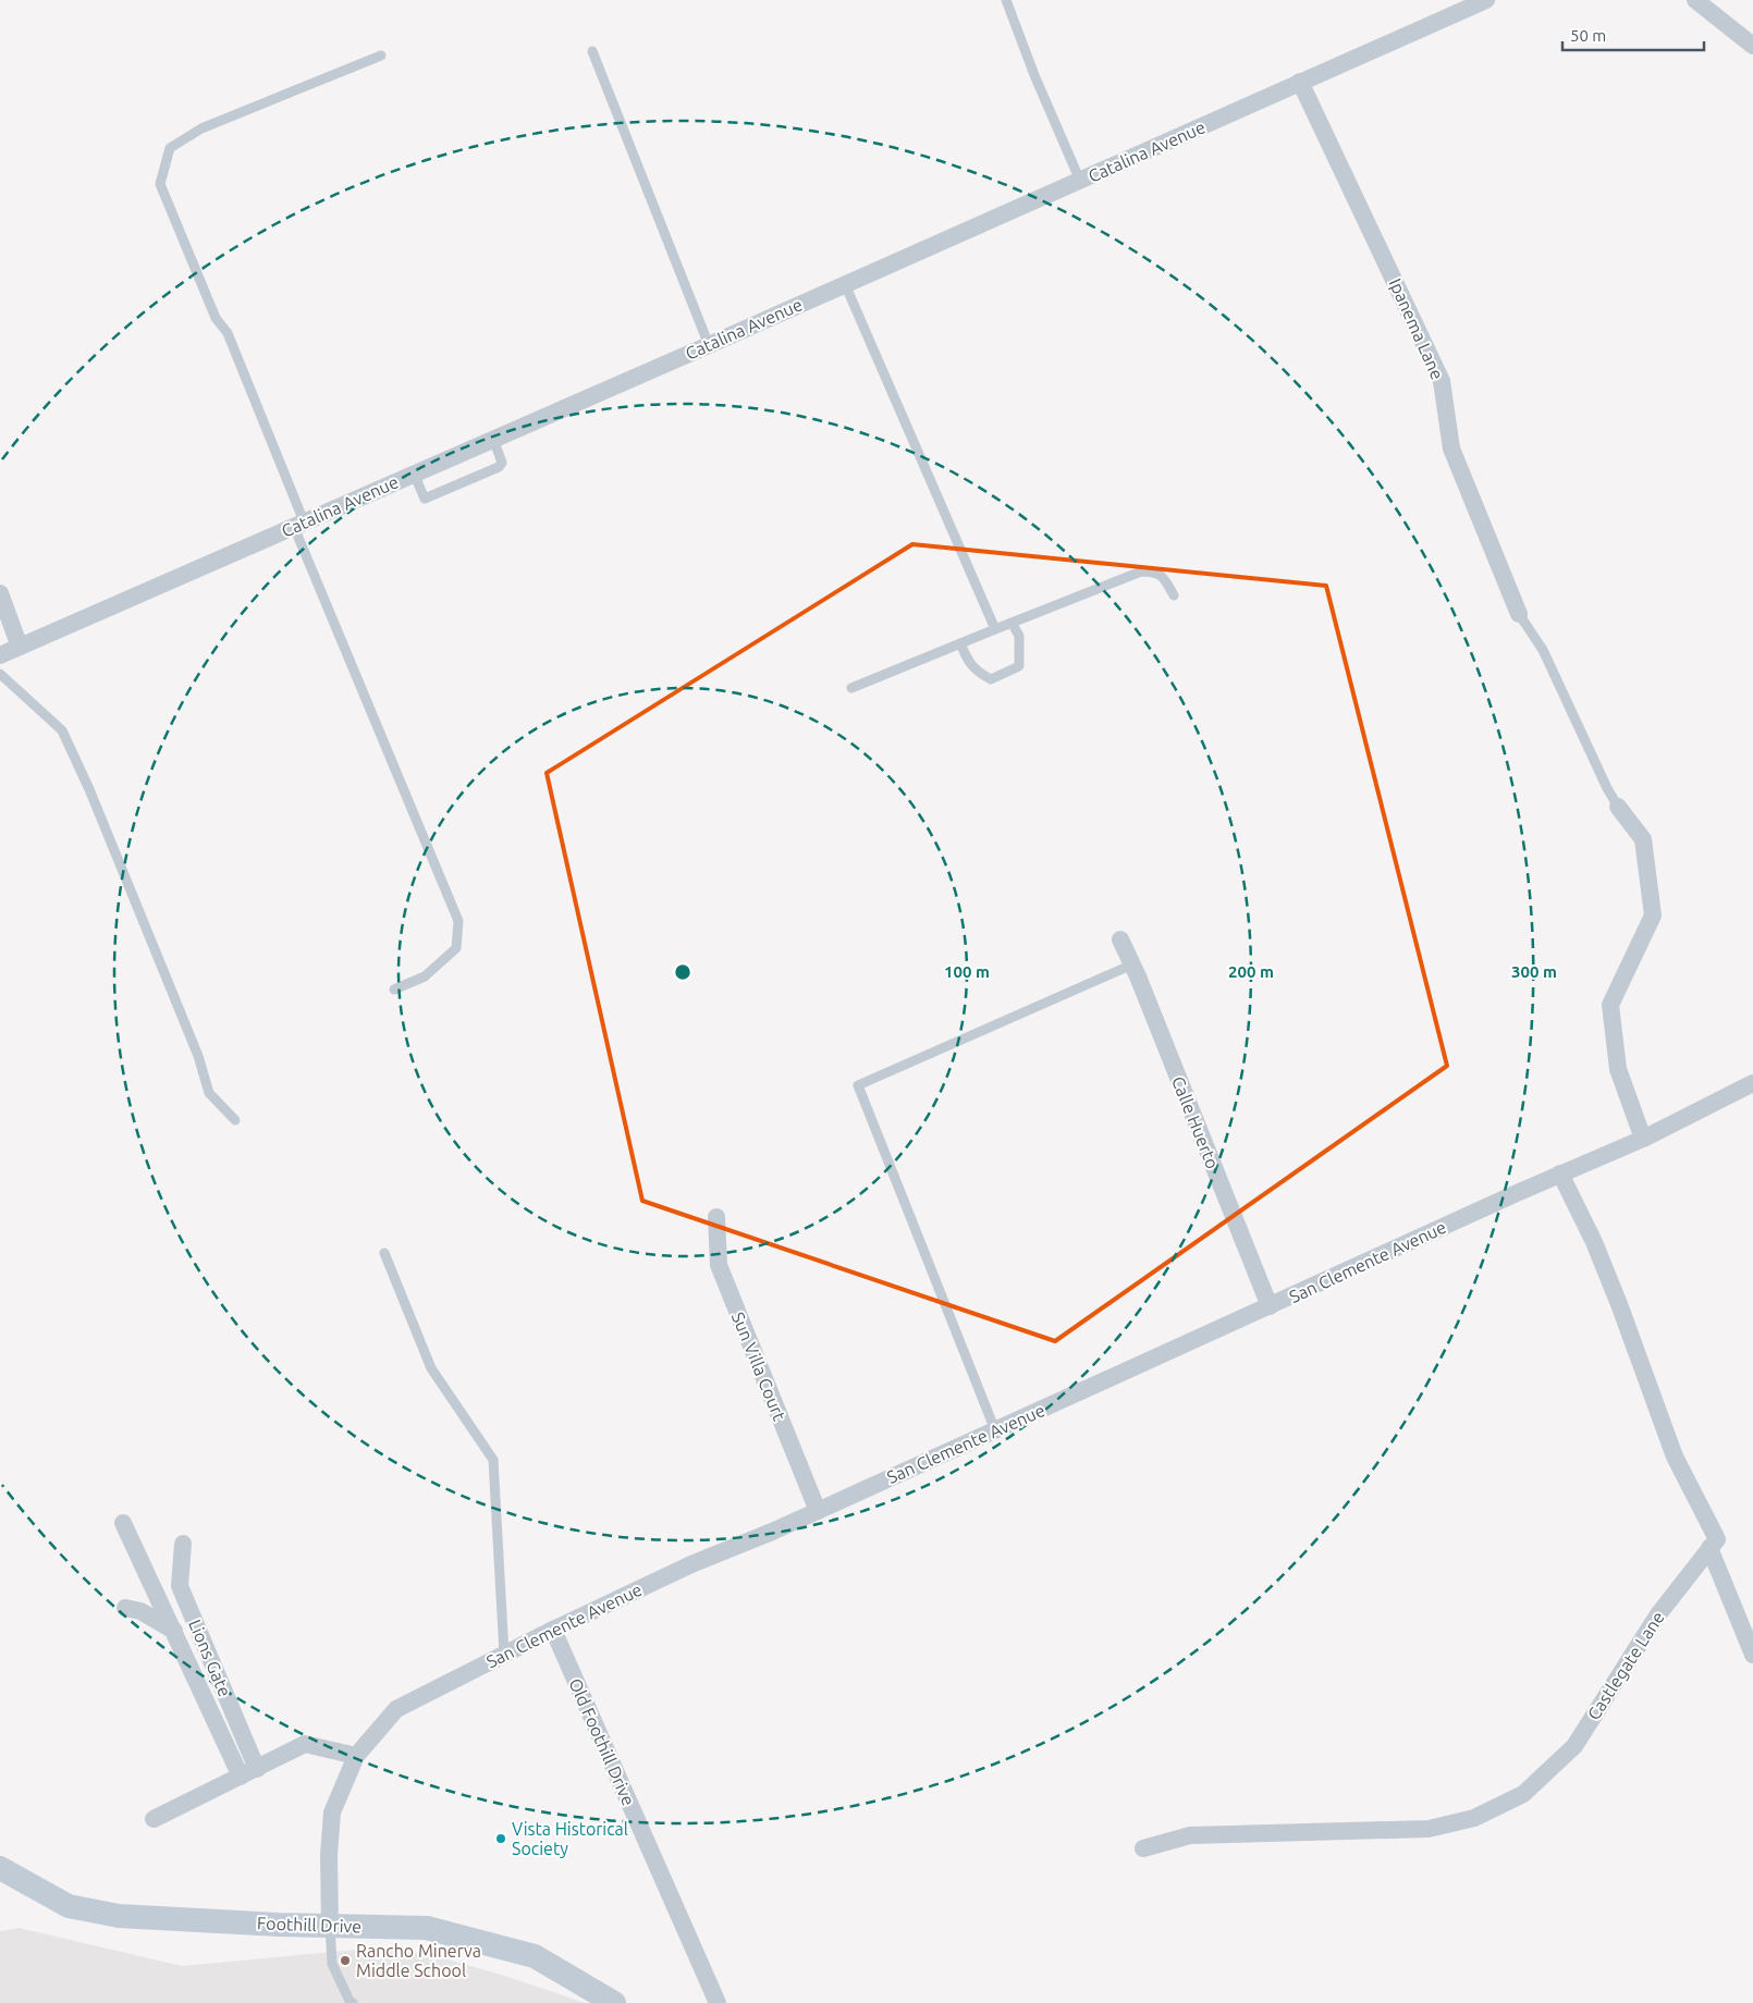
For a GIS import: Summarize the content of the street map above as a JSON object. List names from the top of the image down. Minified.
{"streets":{"main road":["Foothill Drive"],"street":["Catalina Avenue","Ipanema Lane","Calle Huerto","San Clemente Avenue","Sun Villa Court","Lions Gate","Castlegate Lane","Old Foothill Drive"]},"crossings":[["Catalina Avenue","Ipanema Lane"],["Calle Huerto","San Clemente Avenue"],["San Clemente Avenue","Sun Villa Court"],["San Clemente Avenue","Old Foothill Drive"],["San Clemente Avenue","Foothill Drive"]],"places":["Vista Historical Society","Rancho Minerva Middle School"],"scale_bar":"50 m","rings":["100 m","200 m","300 m"]}
